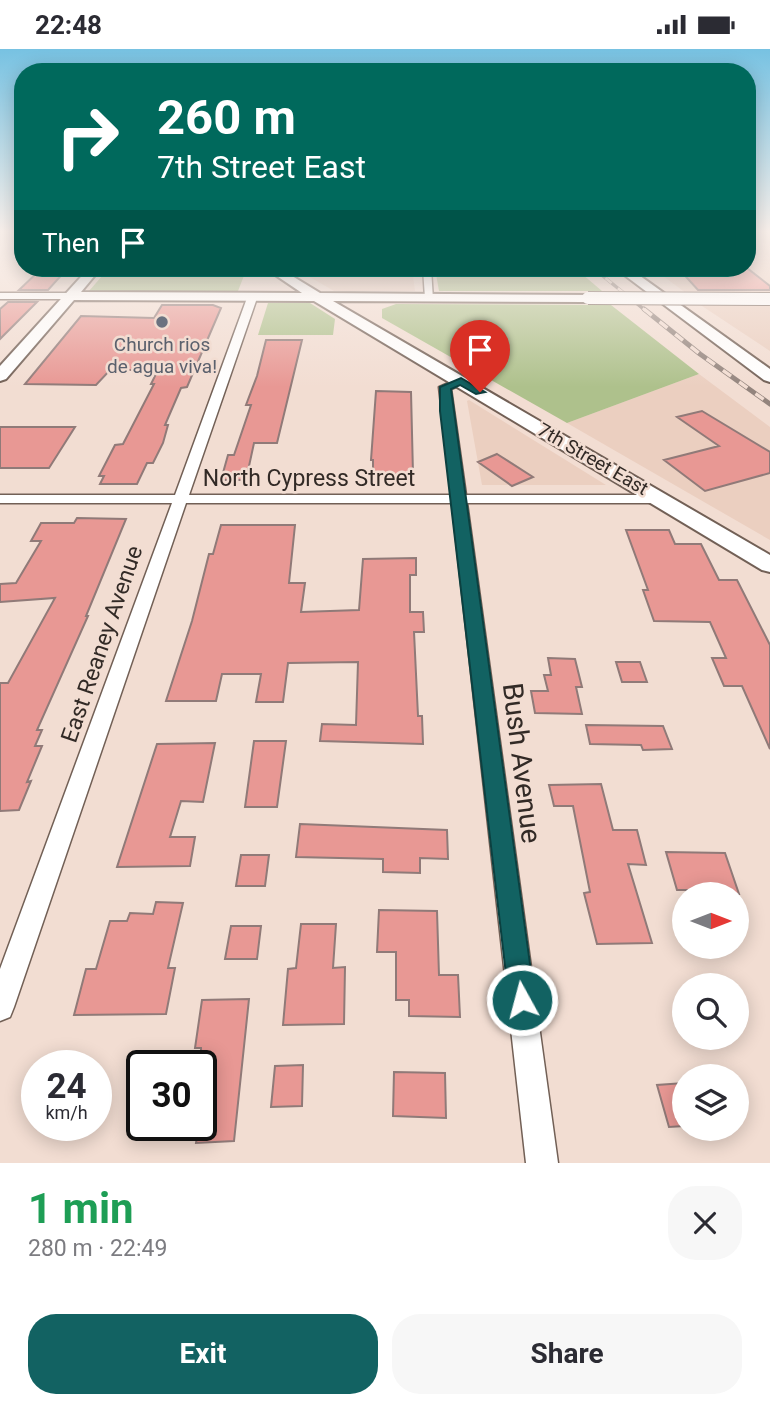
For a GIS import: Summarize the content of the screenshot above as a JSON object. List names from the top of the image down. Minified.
{"streets":{"street":["7th Street East","North Cypress Street","East Reaney Avenue","Bush Avenue"]},"crossings":[["7th Street East","North Cypress Street"],["7th Street East","Bush Avenue"],["North Cypress Street","East Reaney Avenue"],["North Cypress Street","Bush Avenue"]],"places":["Church rios de agua viva!"],"north":"right","page":{"status":"22:48","turn":["260 m","7th Street East"],"then":"Then","speed":"24 km/h","limit":"30","heading":["1 min","280 m · 22:49"],"buttons":["Exit","Share"]}}
